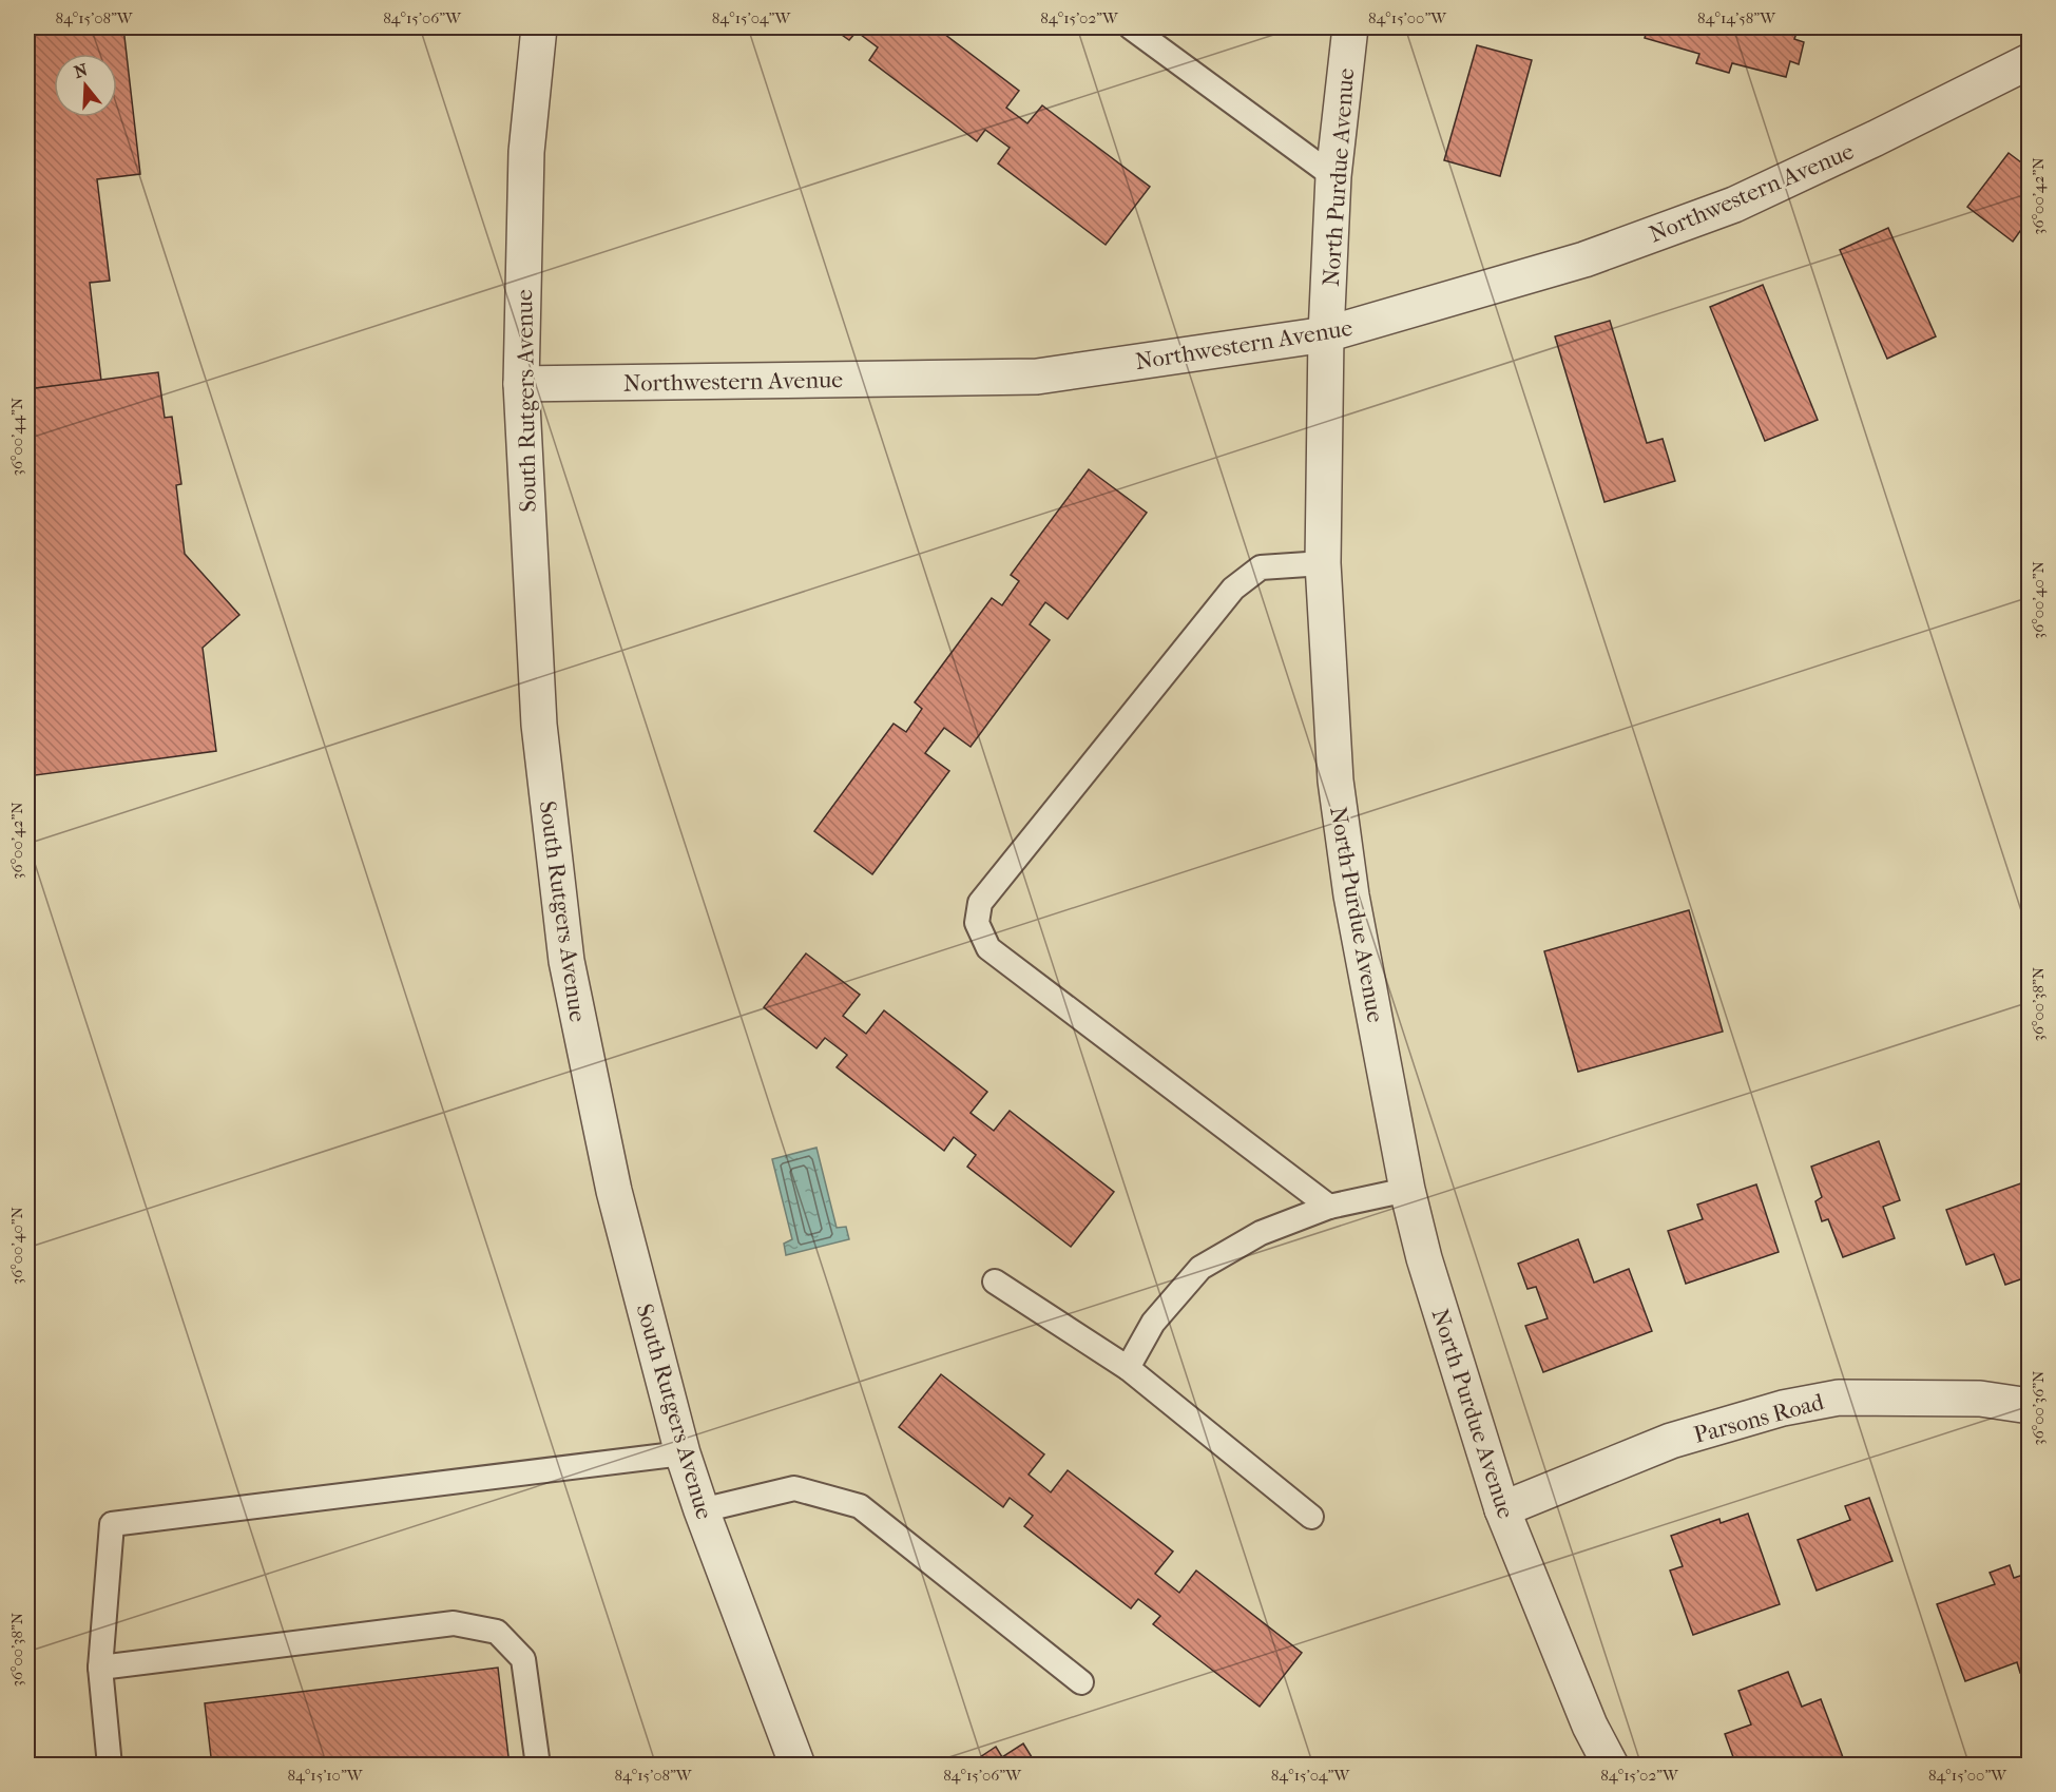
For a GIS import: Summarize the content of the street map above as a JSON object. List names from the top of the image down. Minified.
{"streets":{"street":["North Purdue Avenue","Northwestern Avenue","South Rutgers Avenue","Parsons Road"]},"crossings":[["North Purdue Avenue","Northwestern Avenue"],["North Purdue Avenue","Parsons Road"],["Northwestern Avenue","South Rutgers Avenue"]],"north":"top","coordinates":["84°15'08\"W","84°15'06\"W","84°15'04\"W","84°15'02\"W","84°15'00\"W","84°14'58\"W","36°00'42\"N","36°00'44\"N","36°00'40\"N","36°00'38\"N","36°00'36\"N","84°15'10\"W"]}
